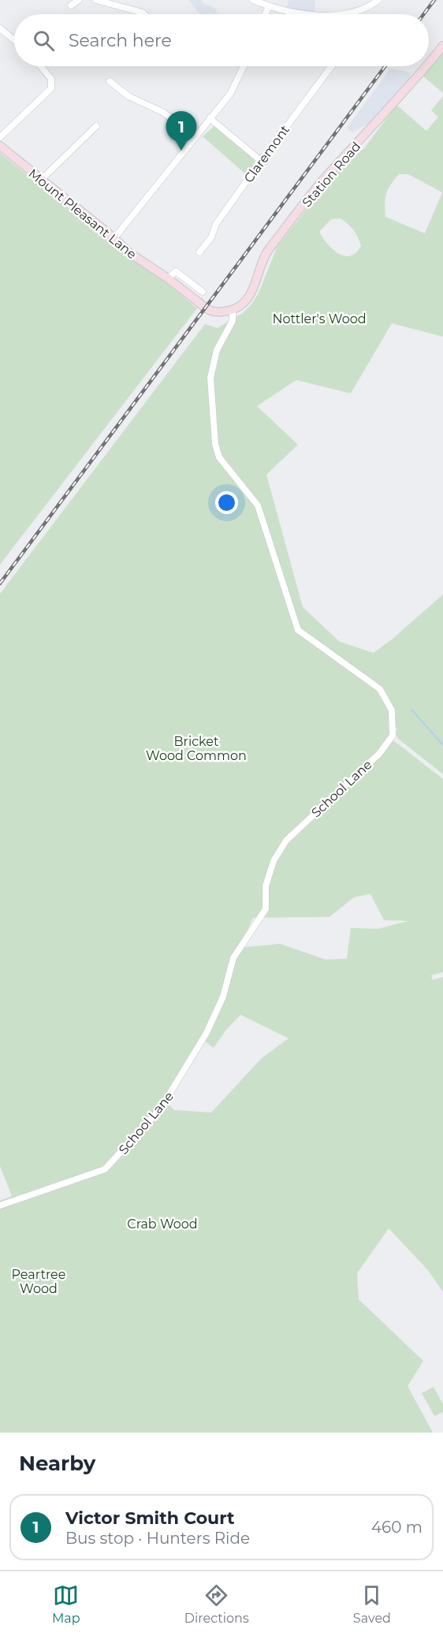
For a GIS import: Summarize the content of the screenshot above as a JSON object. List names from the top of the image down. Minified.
{"streets":{"street":["Claremont","Station Road","Mount Pleasant Lane","School Lane"]},"crossings":[["Station Road","Mount Pleasant Lane"],["Station Road","School Lane"],["Mount Pleasant Lane","School Lane"]],"parks":["Nottler's Wood","Bricket Wood Common","Crab Wood","Peartree Wood"],"page":{"search":"Search here","pins":"1","heading":"Nearby","list":[{"mark":"1","name":"Victor Smith Court","note":"Bus stop · Hunters Ride","value":"460 m"}],"nav":["Map","Directions","Saved"]}}
